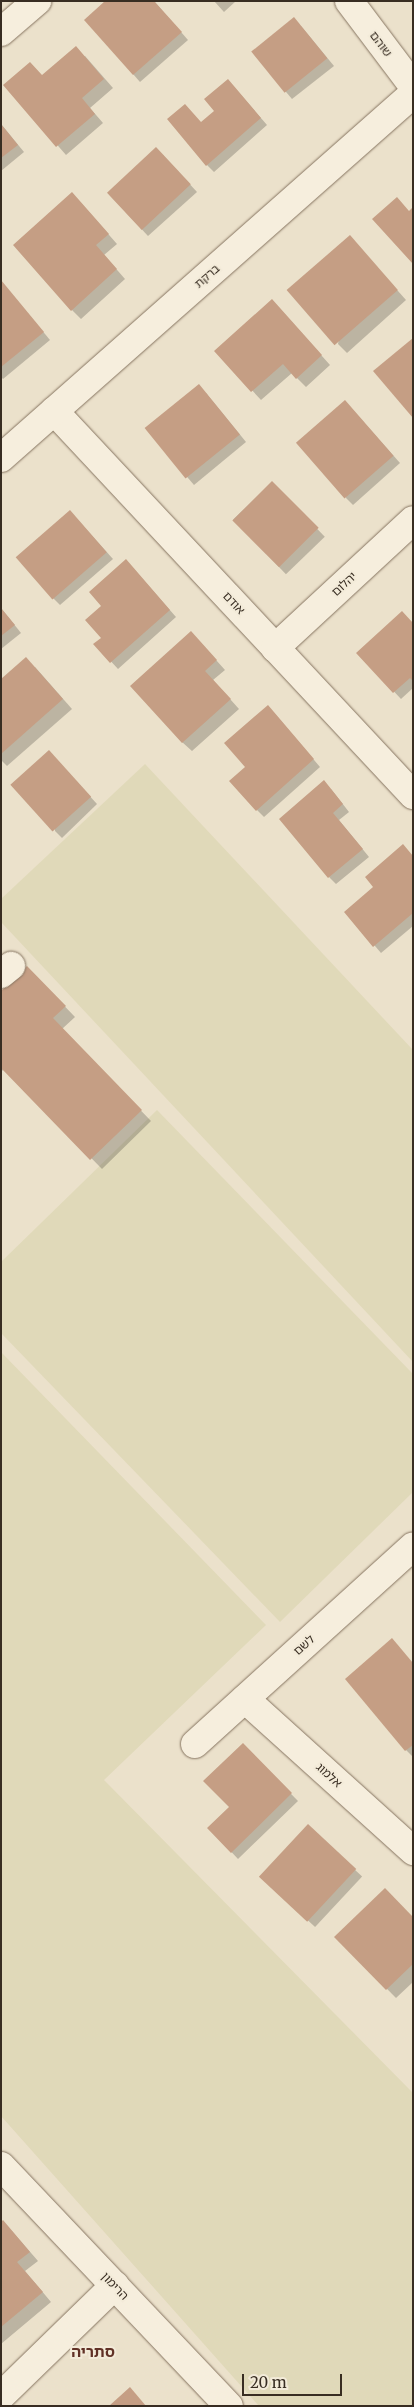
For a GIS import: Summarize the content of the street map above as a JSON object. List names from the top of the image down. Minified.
{"streets":{"street":["שוהם","ברקת","יהלום","אודם","לשם","אלמוג","הרימון"]},"crossings":[["ברקת","אודם"],["יהלום","אודם"],["לשם","אלמוג"]],"districts":["סתריה"],"scale_bar":"20 m"}
